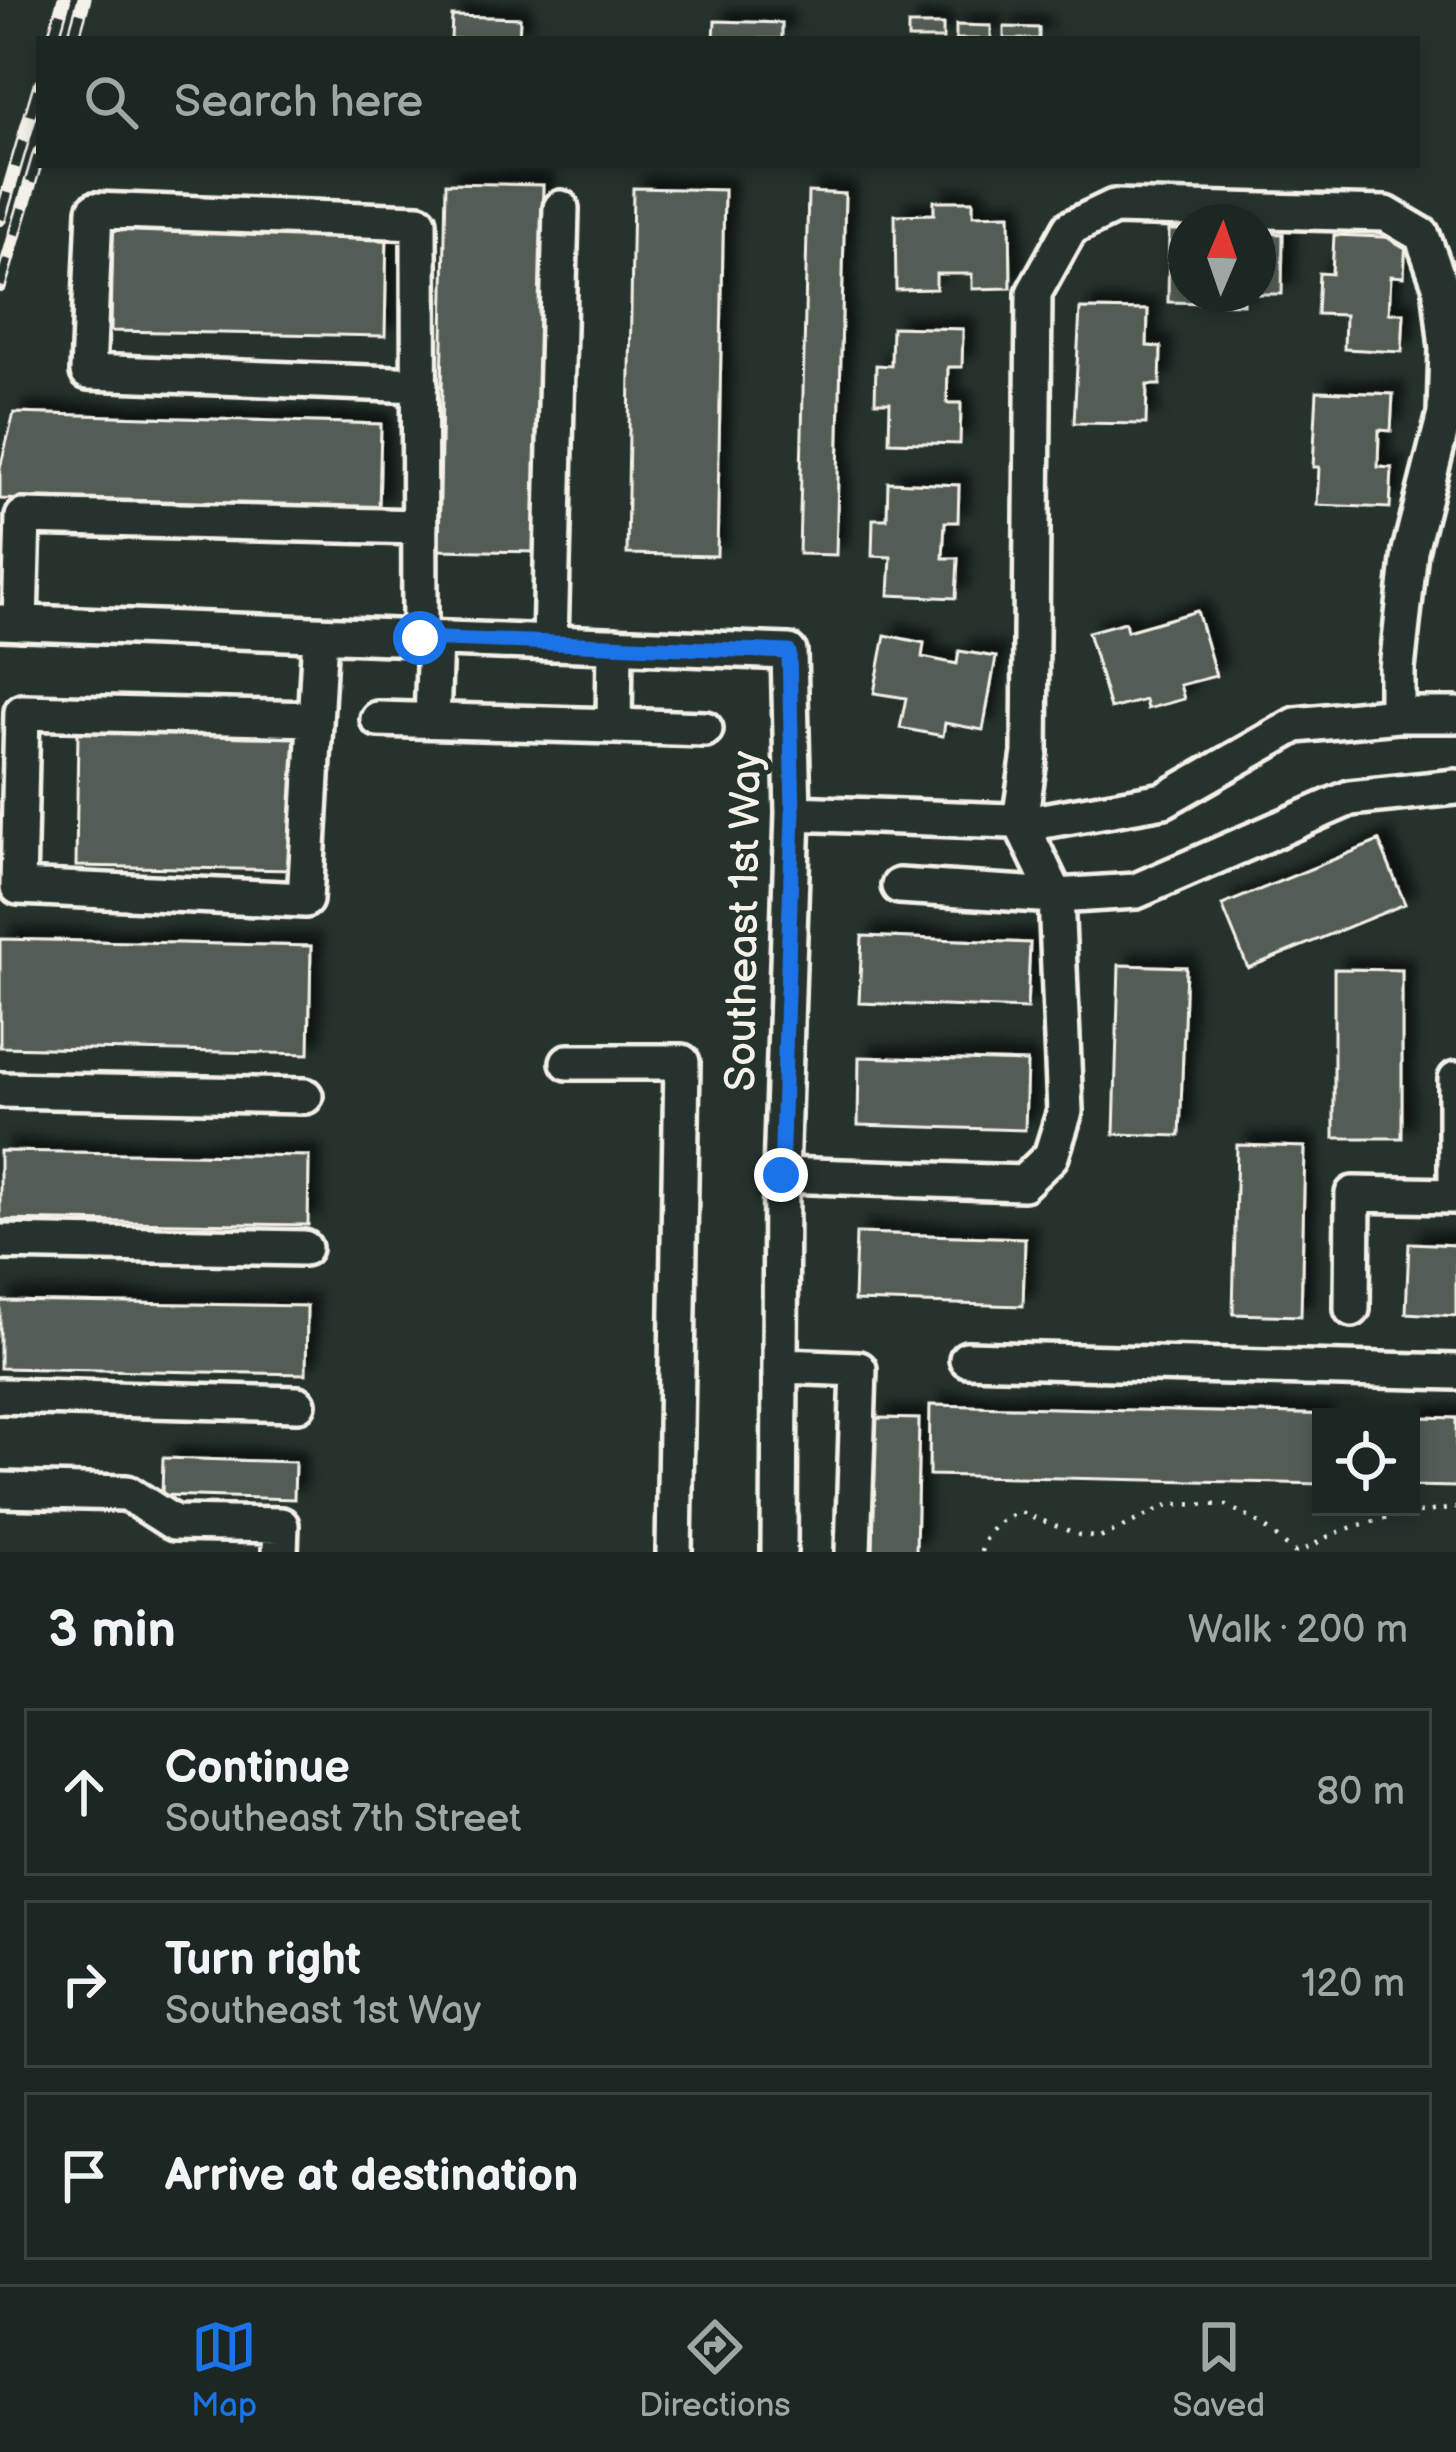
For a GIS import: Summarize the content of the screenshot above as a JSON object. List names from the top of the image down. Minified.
{"streets":{"street":["Southeast 1st Way"]},"north":"top","page":{"search":"Search here","heading":["3 min","Walk · 200 m"],"list":[["Continue","Southeast 7th Street","80 m"],["Turn right","Southeast 1st Way","120 m"],"Arrive at destination"],"nav":["Map","Directions","Saved"]}}
